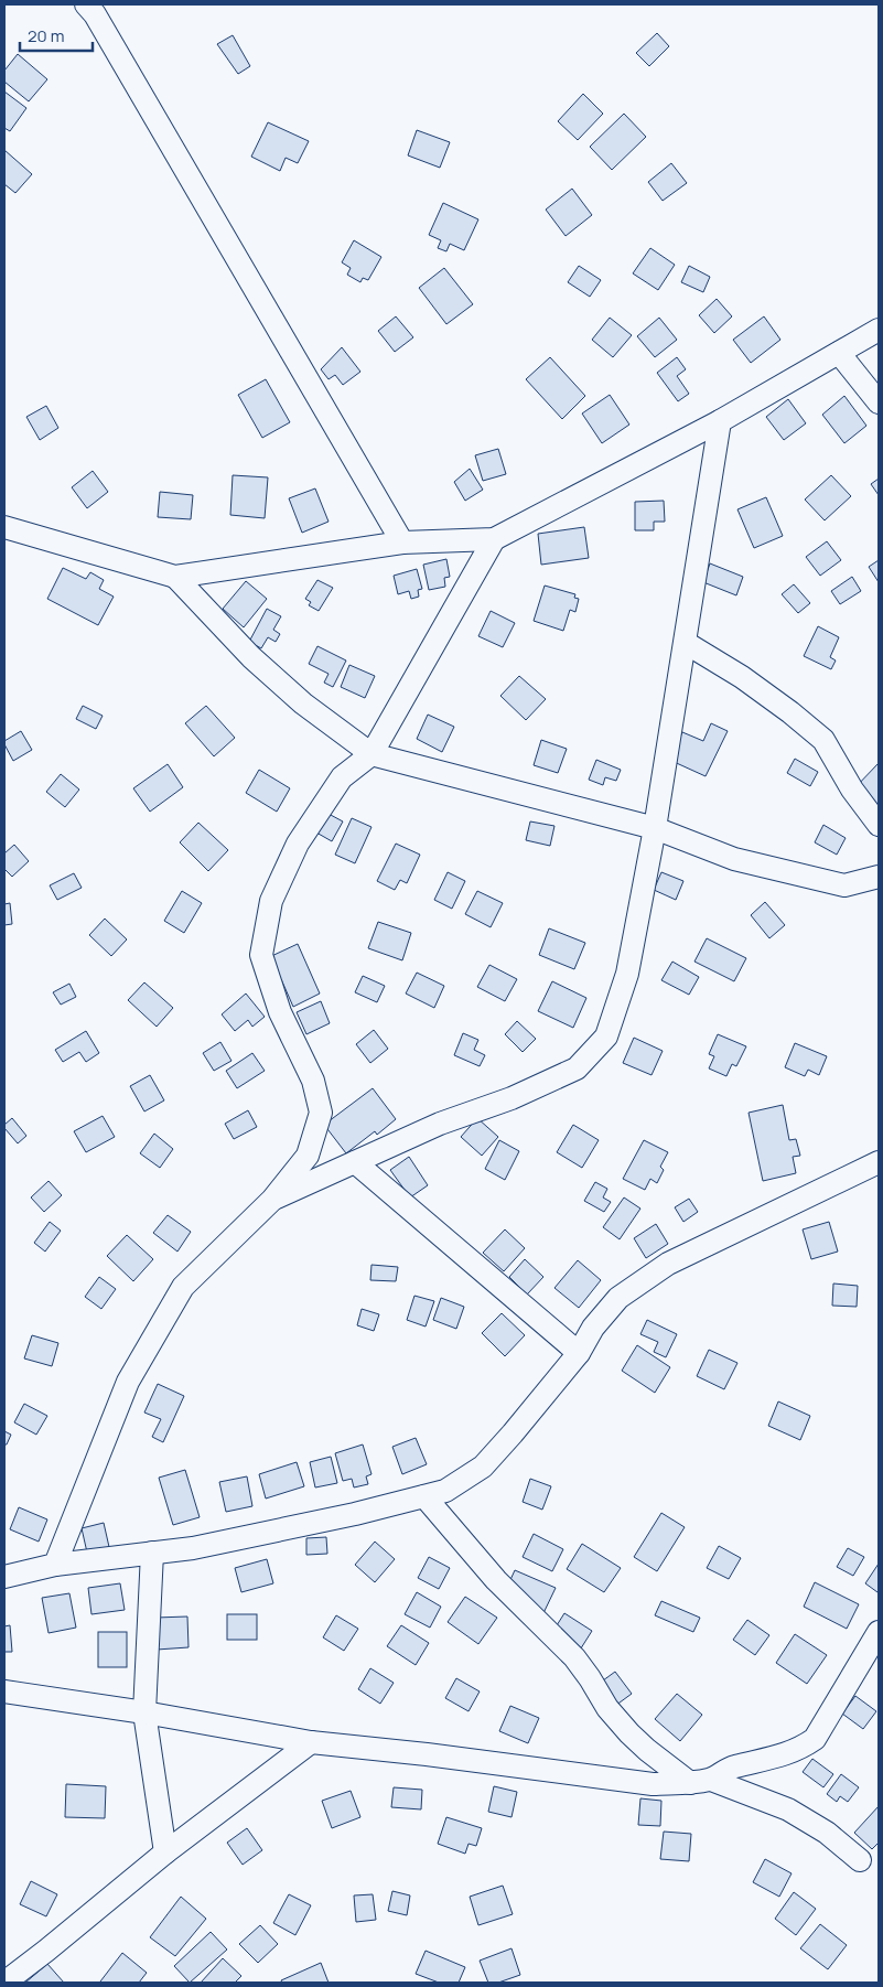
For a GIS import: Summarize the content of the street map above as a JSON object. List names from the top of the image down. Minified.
{"scale_bar":"20 m"}
